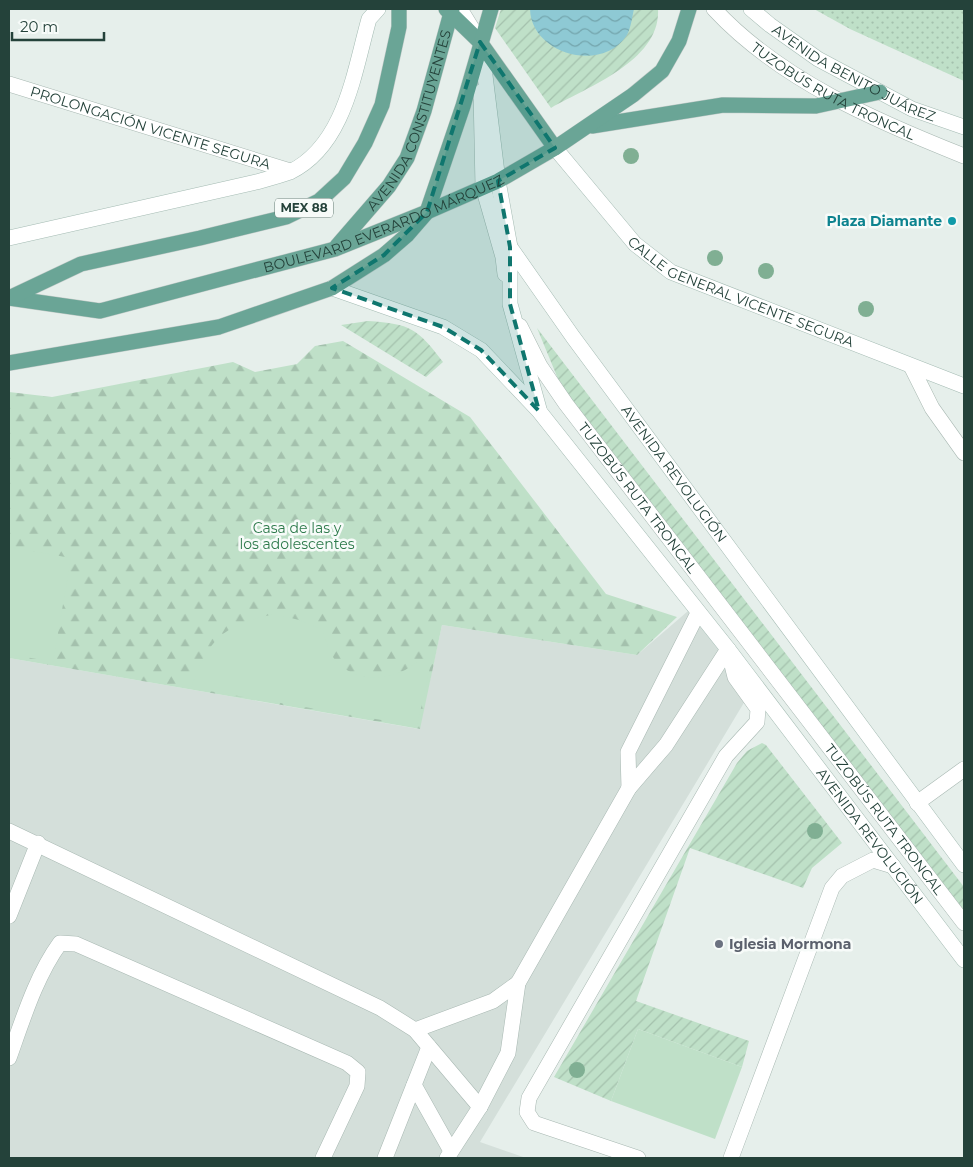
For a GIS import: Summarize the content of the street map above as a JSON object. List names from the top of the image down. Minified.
{"streets":{"main road":["AVENIDA BENITO JUÁREZ","TUZOBÚS RUTA TRONCAL","AVENIDA CONSTITUYENTES","PROLONGACIÓN VICENTE SEGURA","MEX 88","BOULEVARD EVERARDO MÁRQUEZ","CALLE GENERAL VICENTE SEGURA","AVENIDA REVOLUCIÓN"]},"crossings":[["TUZOBÚS RUTA TRONCAL","BOULEVARD EVERARDO MÁRQUEZ"],["TUZOBÚS RUTA TRONCAL","AVENIDA REVOLUCIÓN"],["AVENIDA CONSTITUYENTES","BOULEVARD EVERARDO MÁRQUEZ"],["BOULEVARD EVERARDO MÁRQUEZ","CALLE GENERAL VICENTE SEGURA"],["BOULEVARD EVERARDO MÁRQUEZ","AVENIDA REVOLUCIÓN"]],"parks":["Casa de las y los adolescentes"],"places":["Plaza Diamante","Iglesia Mormona"],"scale_bar":"20 m"}
